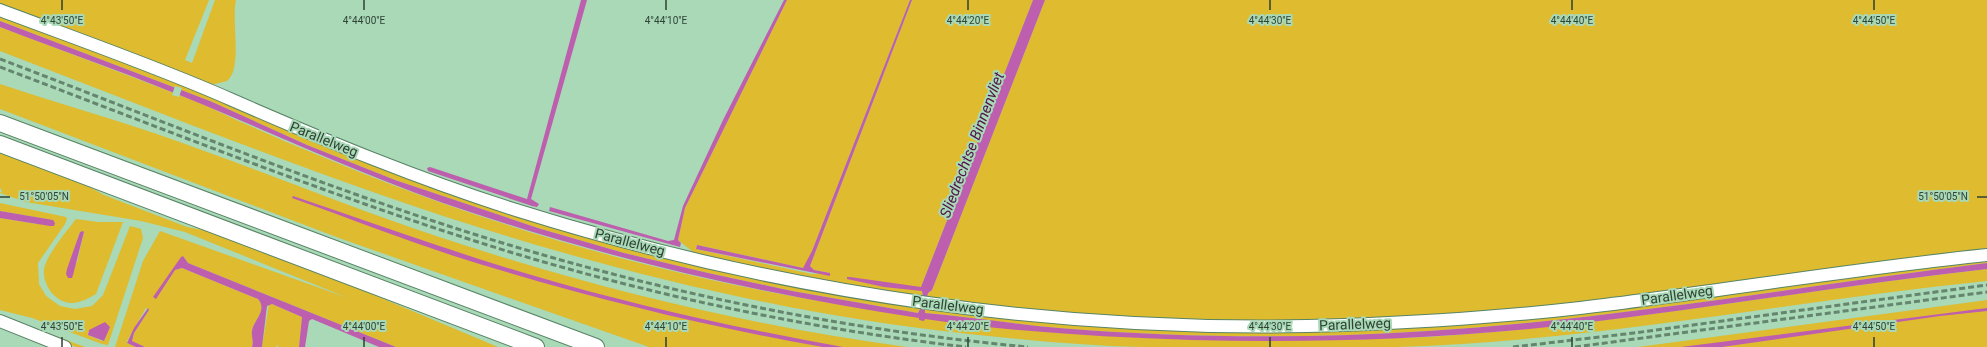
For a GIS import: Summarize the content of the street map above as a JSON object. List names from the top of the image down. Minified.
{"streets":{"street":["Parallelweg"]},"water":["Sliedrechtse Binnenvliet"],"coordinates":["4°43'50\"E","4°44'00\"E","4°44'10\"E","4°44'20\"E","4°44'30\"E","4°44'40\"E","4°44'50\"E","51°50'05\"N"]}
